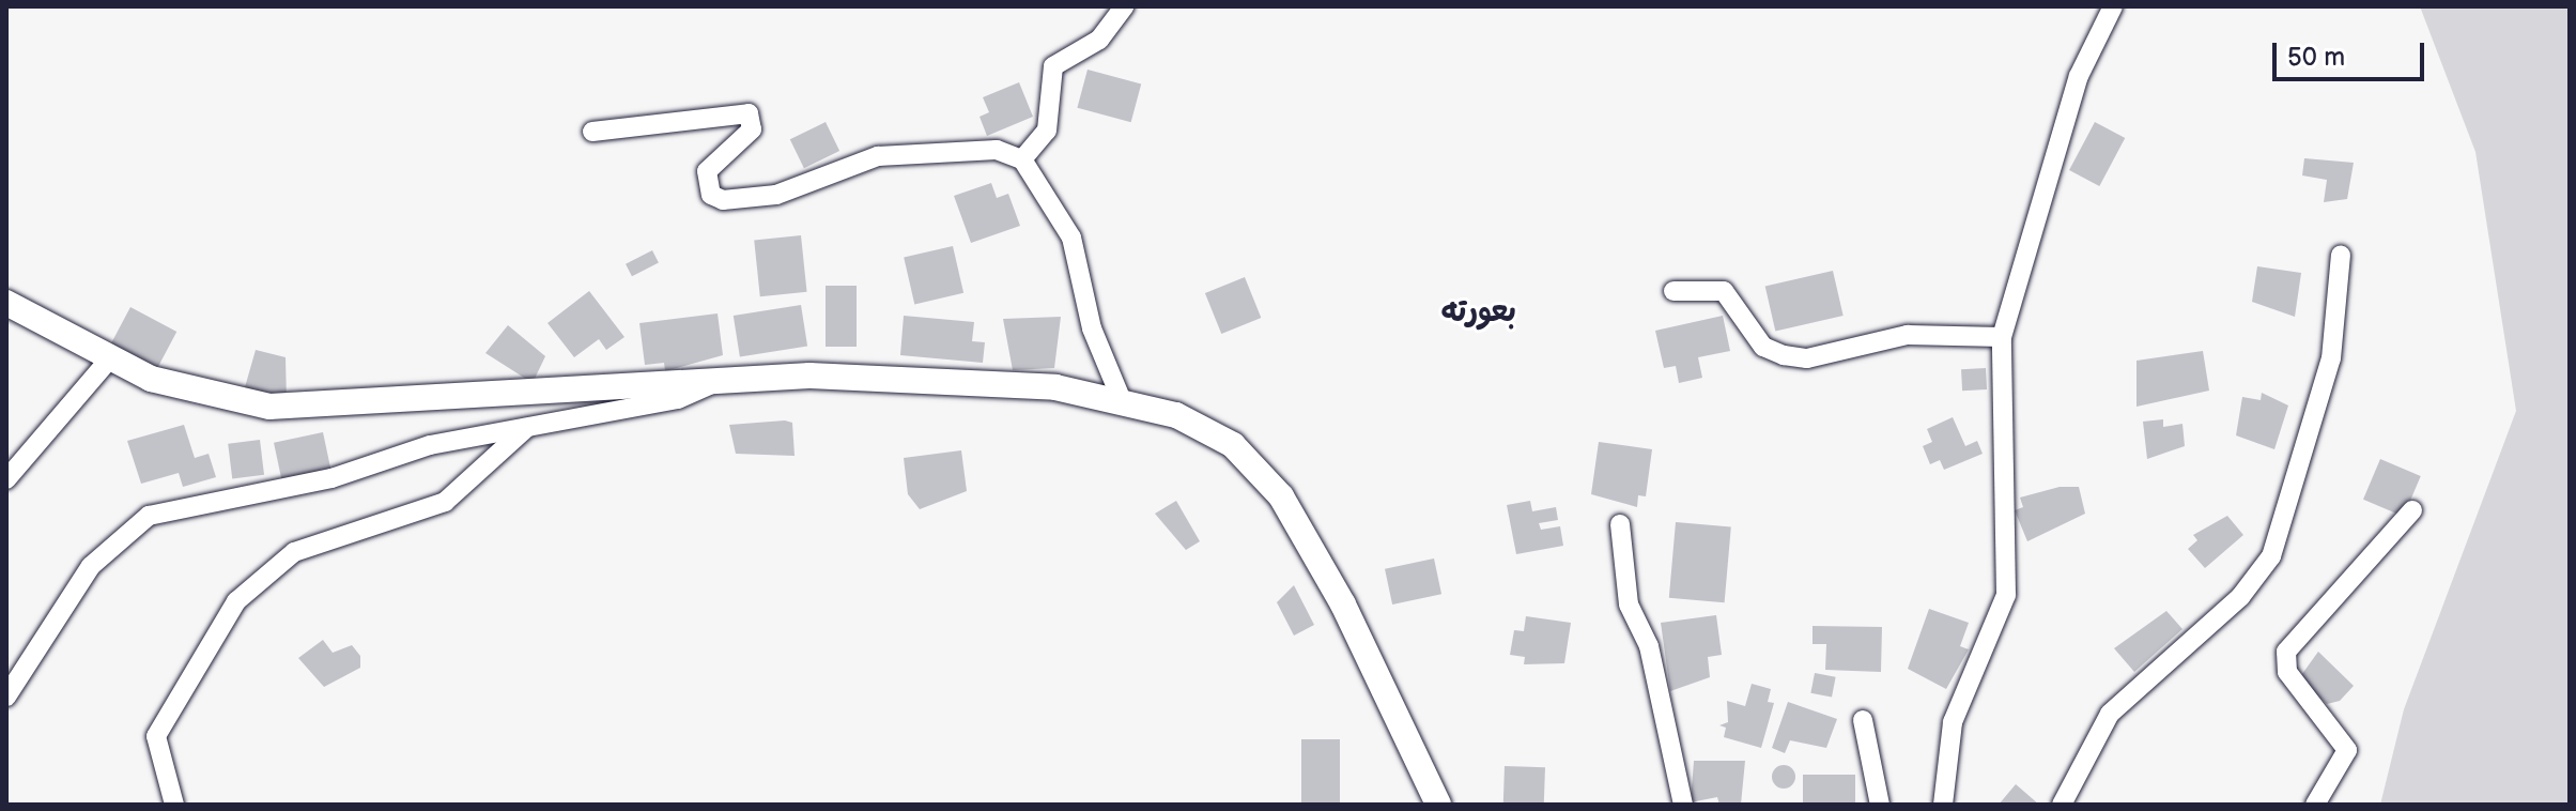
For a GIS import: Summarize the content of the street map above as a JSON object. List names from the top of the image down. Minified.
{"districts":["بعورته"],"scale_bar":"50 m"}
